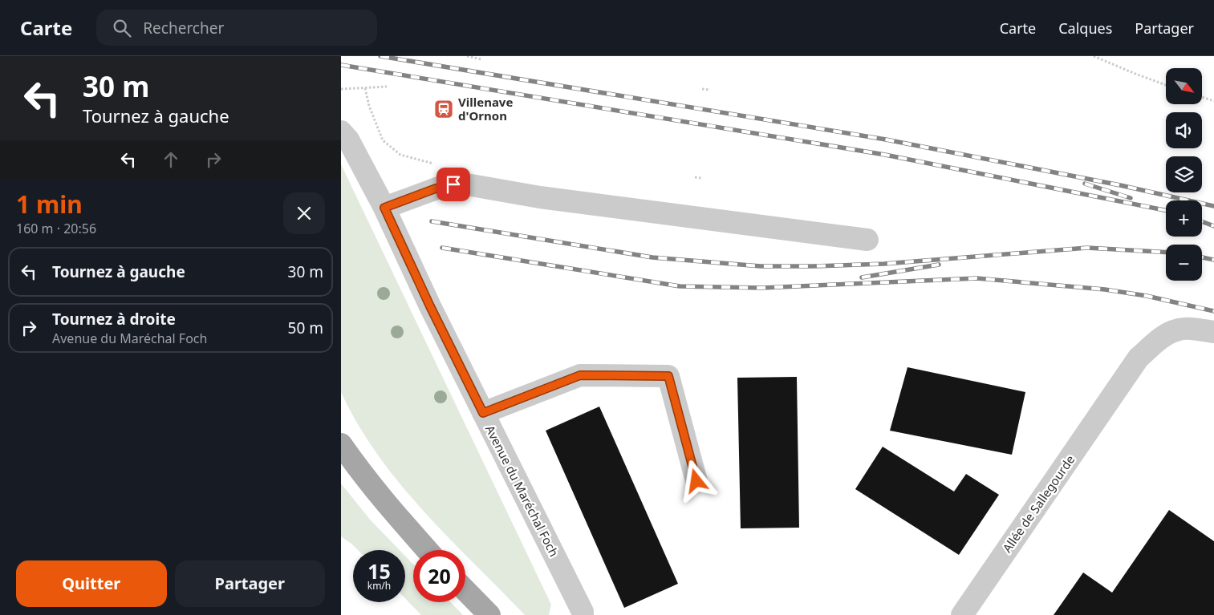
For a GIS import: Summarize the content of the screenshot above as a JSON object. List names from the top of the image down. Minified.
{"streets":{"street":["Avenue du Maréchal Foch","Allée de Sallegourde"]},"places":{"station":["Villenave d'Ornon"]},"north":"bottom right","page":{"header":"Carte","search":"Rechercher","nav":["Carte","Calques","Partager"],"turn":["30 m","Tournez à gauche"],"map_buttons":["+","−"],"heading":["1 min","160 m · 20:56"],"list":[{"name":"Tournez à gauche","value":"30 m"},{"name":"Tournez à droite","note":"Avenue du Maréchal Foch","value":"50 m"}],"speed":"15 km/h","limit":"20","buttons":["Quitter","Partager"]}}
